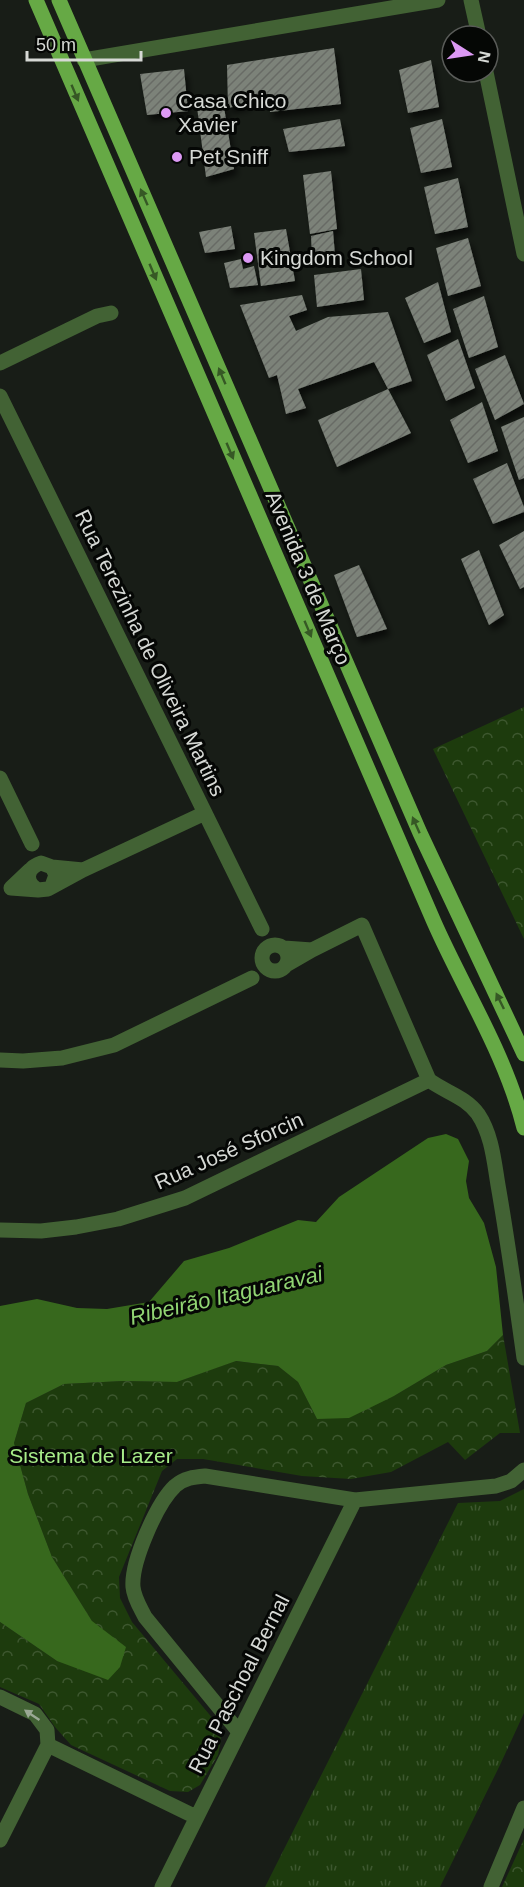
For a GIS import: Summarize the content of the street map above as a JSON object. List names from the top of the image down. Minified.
{"streets":{"main road":["Avenida 3 de Março"],"street":["Rua Terezinha de Oliveira Martins","Rua José Sforcin","Rua Paschoal Bernal"]},"water":["Ribeirão Itaguaravai"],"parks":["Sistema de Lazer"],"places":["Casa Chico Xavier","Pet Sniff","Kingdom School"],"scale_bar":"50 m","north":"right"}
